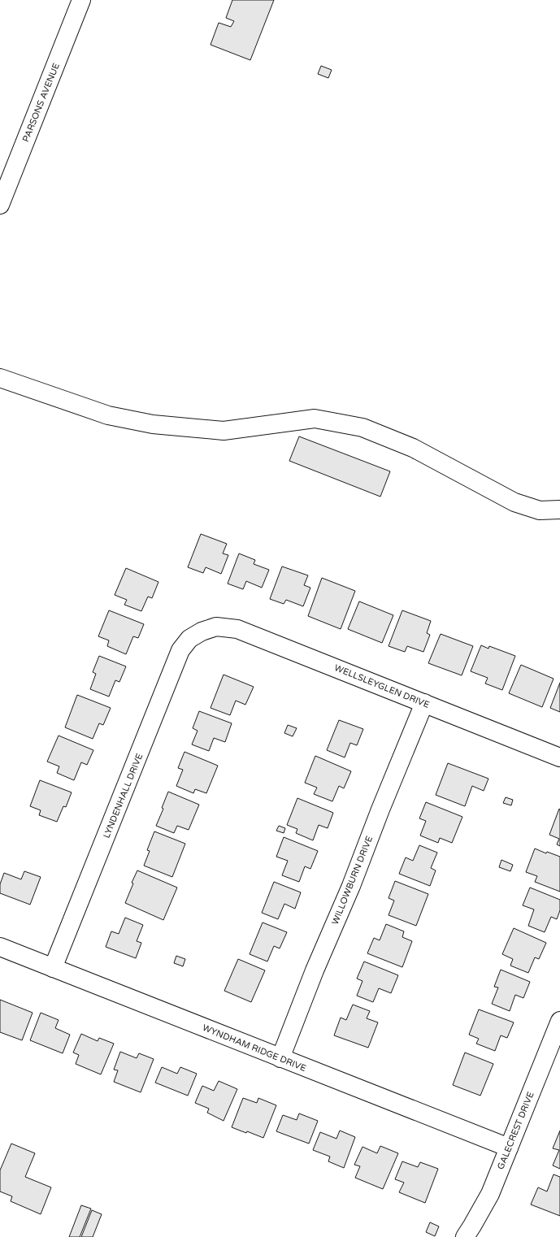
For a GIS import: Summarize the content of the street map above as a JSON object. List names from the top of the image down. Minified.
{"streets":{"street":["PARSONS AVENUE","WELLSLEYGLEN DRIVE","LYNDENHALL DRIVE","WILLOWBURN DRIVE","WYNDHAM RIDGE DRIVE","GALECREST DRIVE"]},"crossings":[["WELLSLEYGLEN DRIVE","LYNDENHALL DRIVE"],["WELLSLEYGLEN DRIVE","WILLOWBURN DRIVE"],["LYNDENHALL DRIVE","WYNDHAM RIDGE DRIVE"],["WILLOWBURN DRIVE","WYNDHAM RIDGE DRIVE"],["WYNDHAM RIDGE DRIVE","GALECREST DRIVE"]]}
